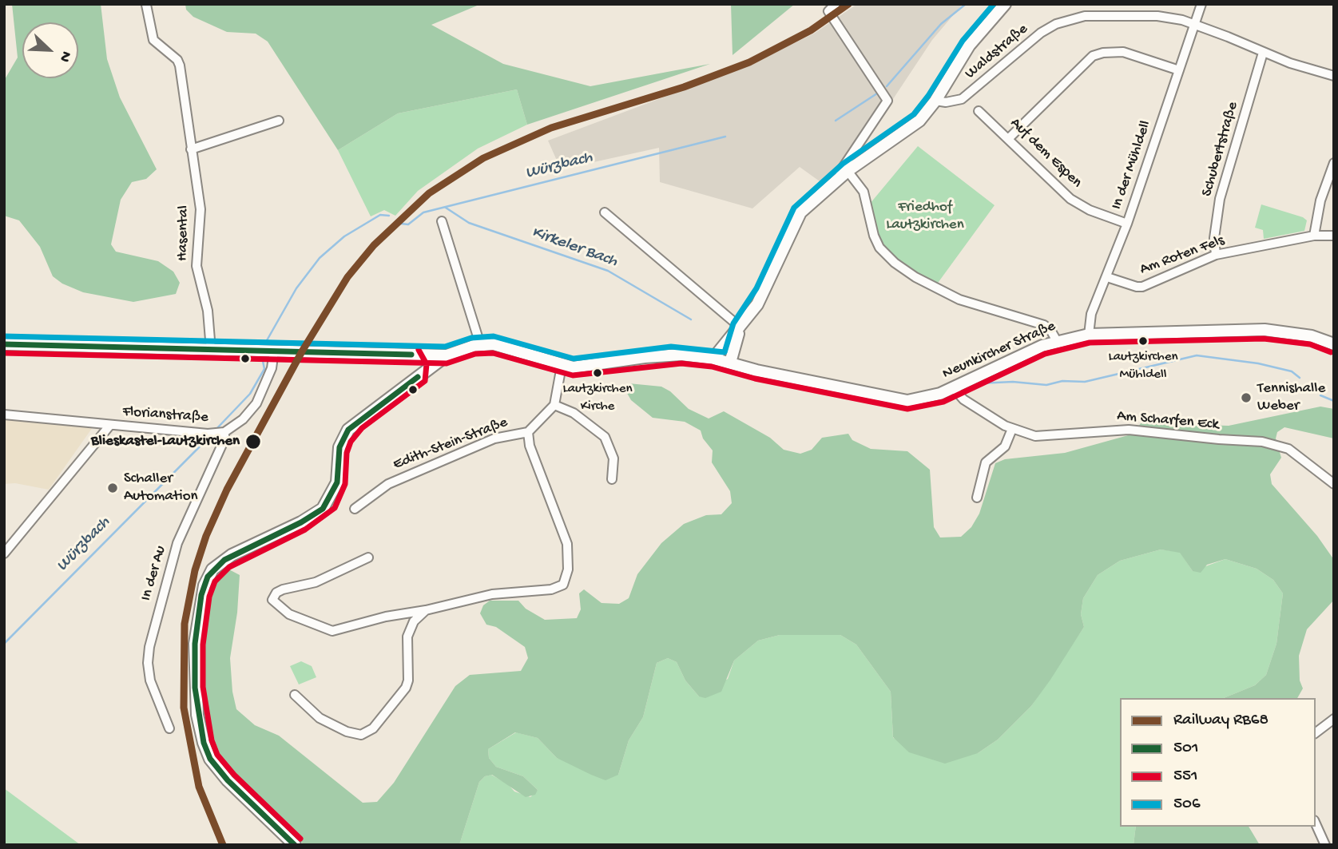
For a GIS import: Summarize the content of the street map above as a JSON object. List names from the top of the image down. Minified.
{"streets":{"main road":["Neunkircher Straße"],"street":["Waldstraße","Schubertstraße","Auf dem Espen","In der Mühldell","Hasental","Am Roten Fels","Florianstraße","Am Scharfen Eck","Edith-Stein-Straße","In der Au"]},"crossings":[["Waldstraße","Schubertstraße"],["Waldstraße","In der Mühldell"],["Schubertstraße","Am Roten Fels"],["Auf dem Espen","In der Mühldell"],["In der Mühldell","Am Roten Fels"],["In der Mühldell","Neunkircher Straße"],["Neunkircher Straße","Am Scharfen Eck"],["Florianstraße","In der Au"]],"water":["Würzbach","Kirkeler Bach"],"parks":["Friedhof Lautzkirchen"],"places":["Lautzkirchen Mühldell","Lautzkirchen Kirche","Tennishalle Weber","Blieskastel-Lautzkirchen","Schaller Automation"],"lines":["rail line RB68","transit line 506","transit line 551","transit line 501"],"legend":["Railway RB68","501","551","506"],"north":"bottom right"}
